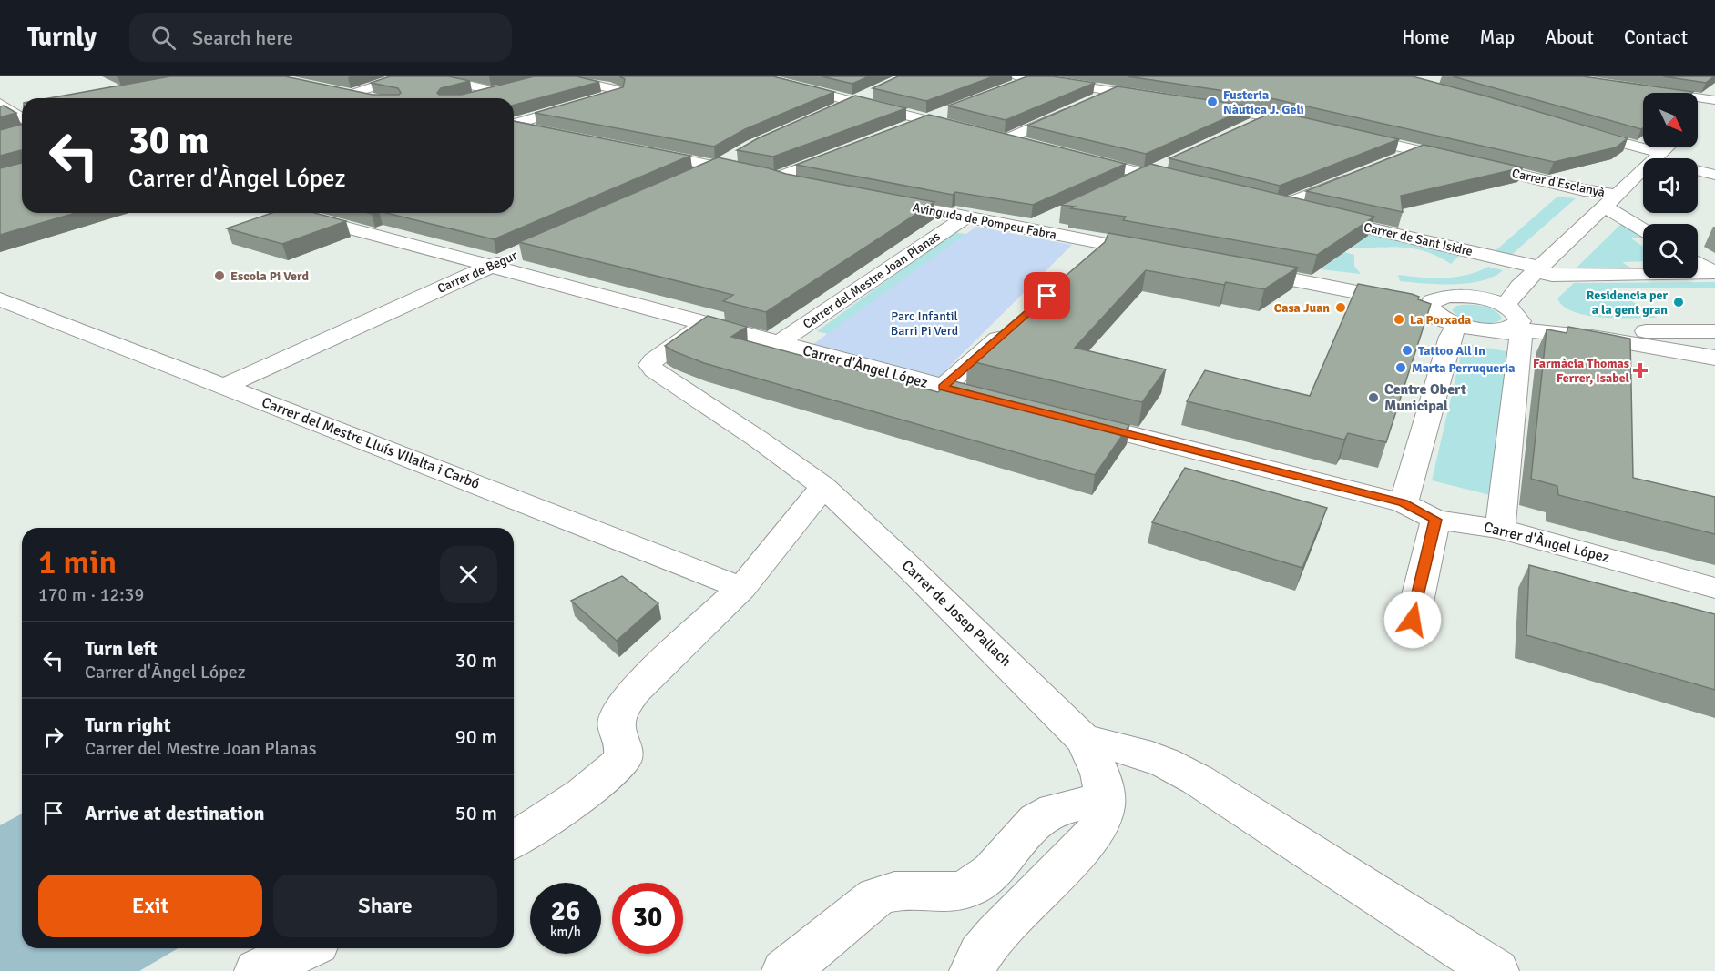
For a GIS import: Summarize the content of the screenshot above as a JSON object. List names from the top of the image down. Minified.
{"streets":{"street":["Carrer d'Esclanyà","Avinguda de Pompeu Fabra","Carrer de Sant Isidre","Carrer de Begur","Carrer del Mestre Joan Planas","Carrer d'Àngel López","Carrer del Mestre Lluís VIlalta i Carbó","Carrer de Josep Pallach"]},"crossings":[["Avinguda de Pompeu Fabra","Carrer del Mestre Joan Planas"],["Carrer de Begur","Carrer d'Àngel López"],["Carrer de Begur","Carrer del Mestre Lluís VIlalta i Carbó"],["Carrer del Mestre Joan Planas","Carrer d'Àngel López"],["Carrer d'Àngel López","Carrer de Josep Pallach"]],"parks":["Parc Infantil Barri Pi Verd"],"places":{"other":["Fusteria Nàutica J. Geli","Escola Pi Verd","Residencia per a la gent gran","Casa Juan","La Porxada","Tattoo All In","Marta Perruqueria","Centre Obert Municipal"],"health":["Farmàcia Thomas Ferrer, Isabel"]},"north":"bottom right","page":{"header":"Turnly","search":"Search here","nav":["Home","Map","About","Contact"],"turn":["30 m","Carrer d'Àngel López"],"heading":["1 min","170 m · 12:39"],"list":[{"name":"Turn left","note":"Carrer d'Àngel López","value":"30 m"},{"name":"Turn right","note":"Carrer del Mestre Joan Planas","value":"90 m"},{"name":"Arrive at destination","value":"50 m"}],"buttons":["Exit","Share"],"speed":"26 km/h","limit":"30"}}
